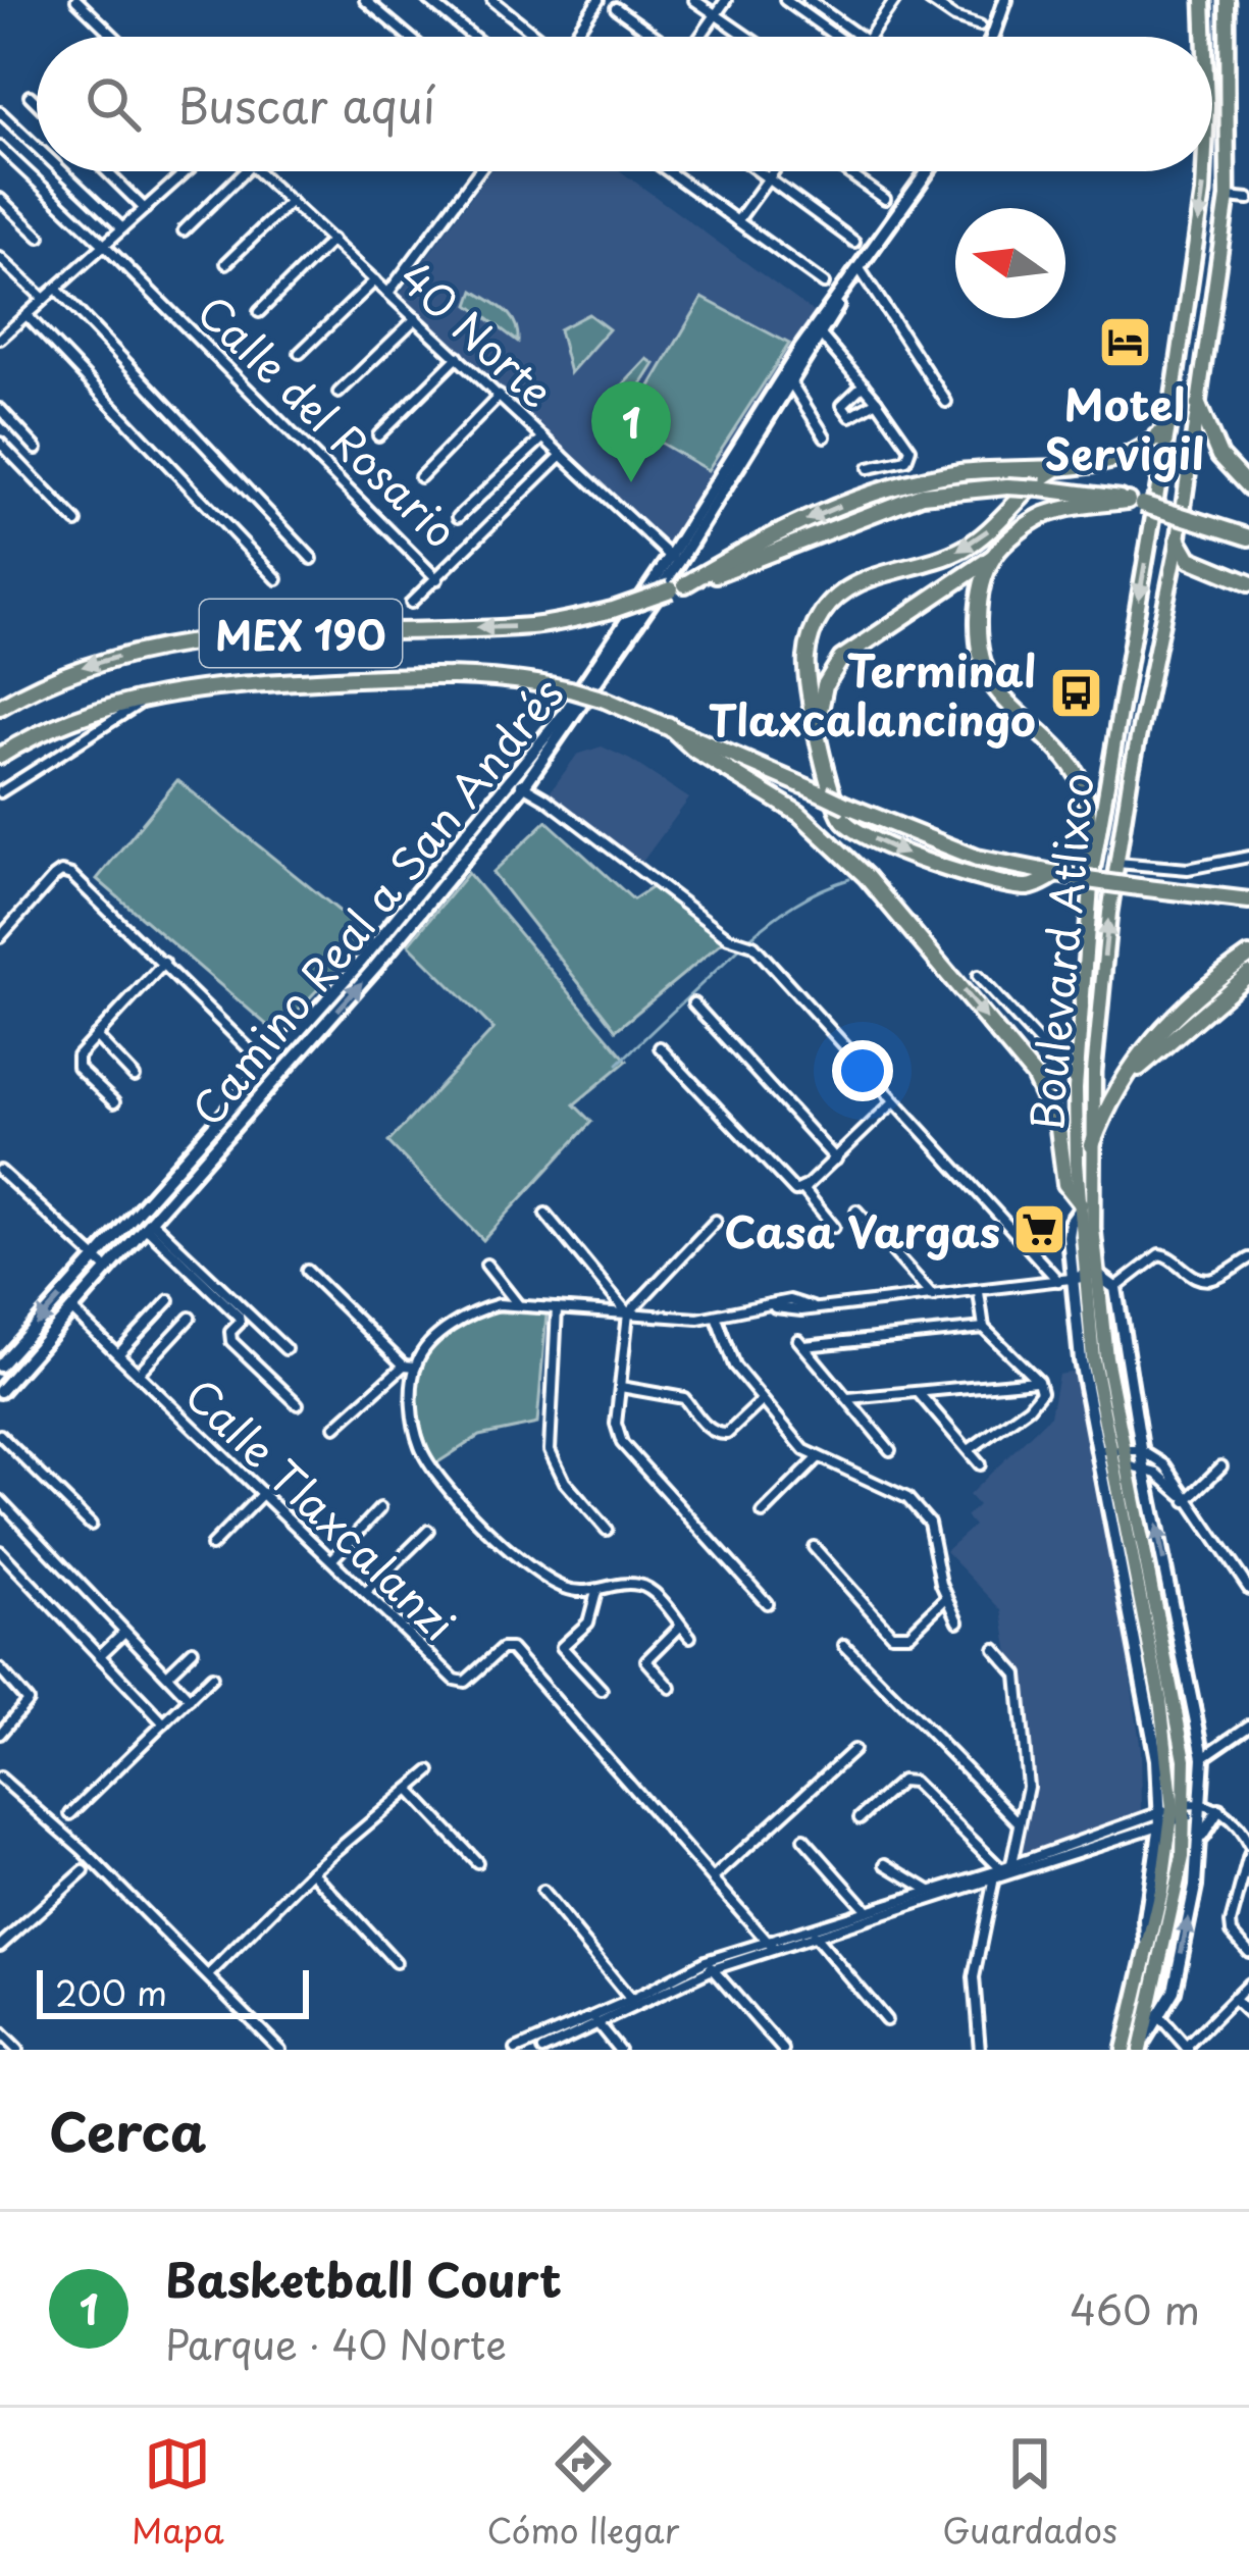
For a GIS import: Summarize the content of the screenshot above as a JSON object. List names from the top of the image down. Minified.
{"streets":{"highway":["MEX 190"],"main road":["Camino Real a San Andrés","Boulevard Atlixco"],"street":["40 Norte","Calle del Rosario","Calle Tlaxcalanzi"]},"crossings":[["40 Norte","Calle del Rosario"],["40 Norte","Camino Real a San Andrés"],["Camino Real a San Andrés","Calle Tlaxcalanzi"]],"places":{"hotel":["Motel Servigil"],"bus stop":["Terminal Tlaxcalancingo"],"supermarket":["Casa Vargas"]},"scale_bar":"200 m","north":"left","page":{"search":"Buscar aquí","pins":"1","scale":"200 m","heading":"Cerca","list":[{"mark":"1","name":"Basketball Court","note":"Parque · 40 Norte","value":"460 m"}],"nav":["Mapa","Cómo llegar","Guardados"]}}
